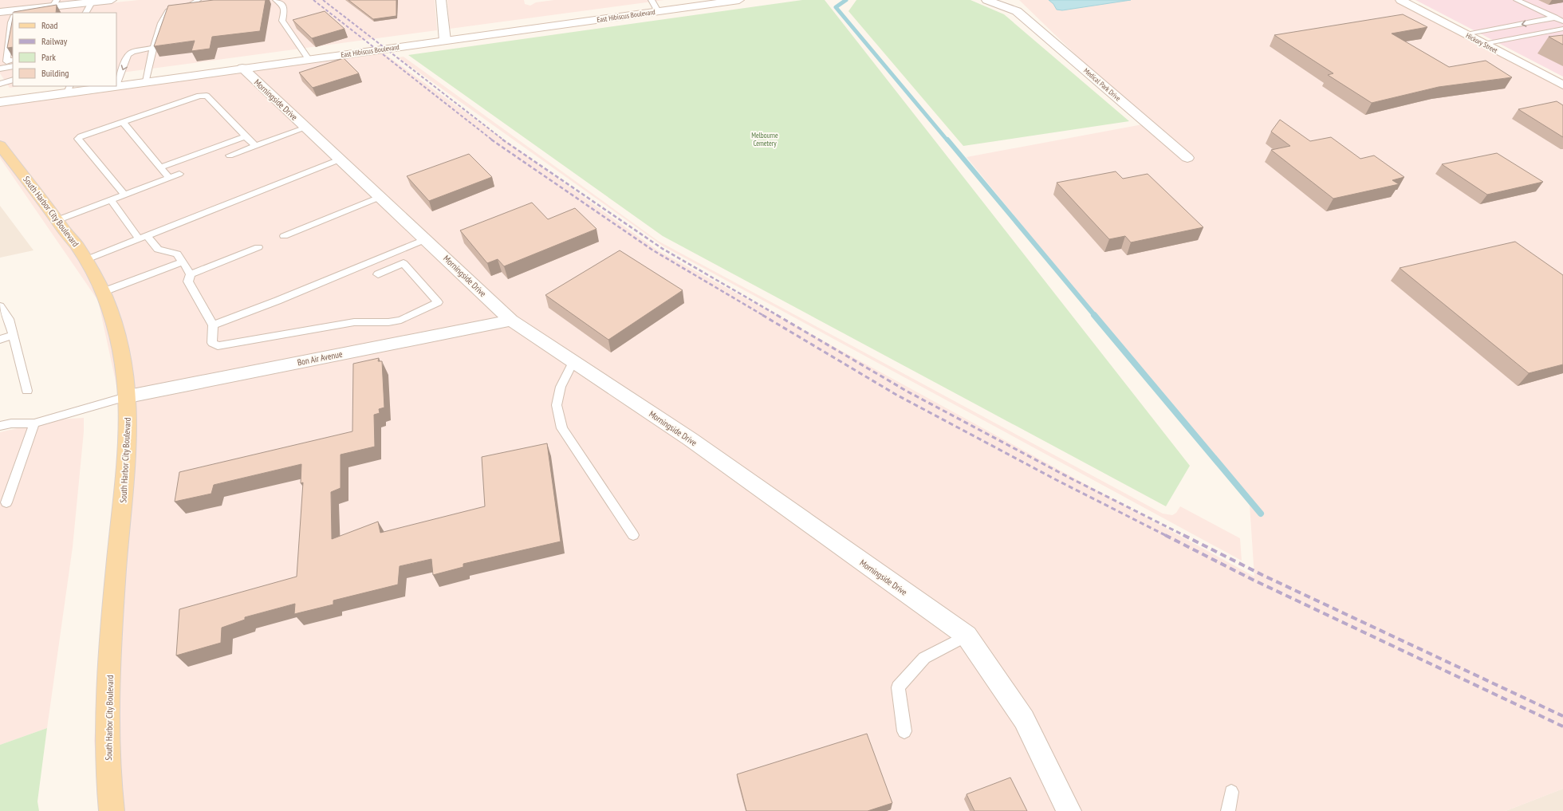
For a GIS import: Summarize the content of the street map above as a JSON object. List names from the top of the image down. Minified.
{"streets":{"main road":["South Harbor City Boulevard"],"street":["East Hibiscus Boulevard","Hickory Street","Medical Park Drive","Morningside Drive","Bon Air Avenue"]},"crossings":[["East Hibiscus Boulevard","Morningside Drive"],["Morningside Drive","Bon Air Avenue"],["South Harbor City Boulevard","Bon Air Avenue"]],"parks":["Melbourne Cemetery"],"legend":["Road","Railway","Park","Building"]}
